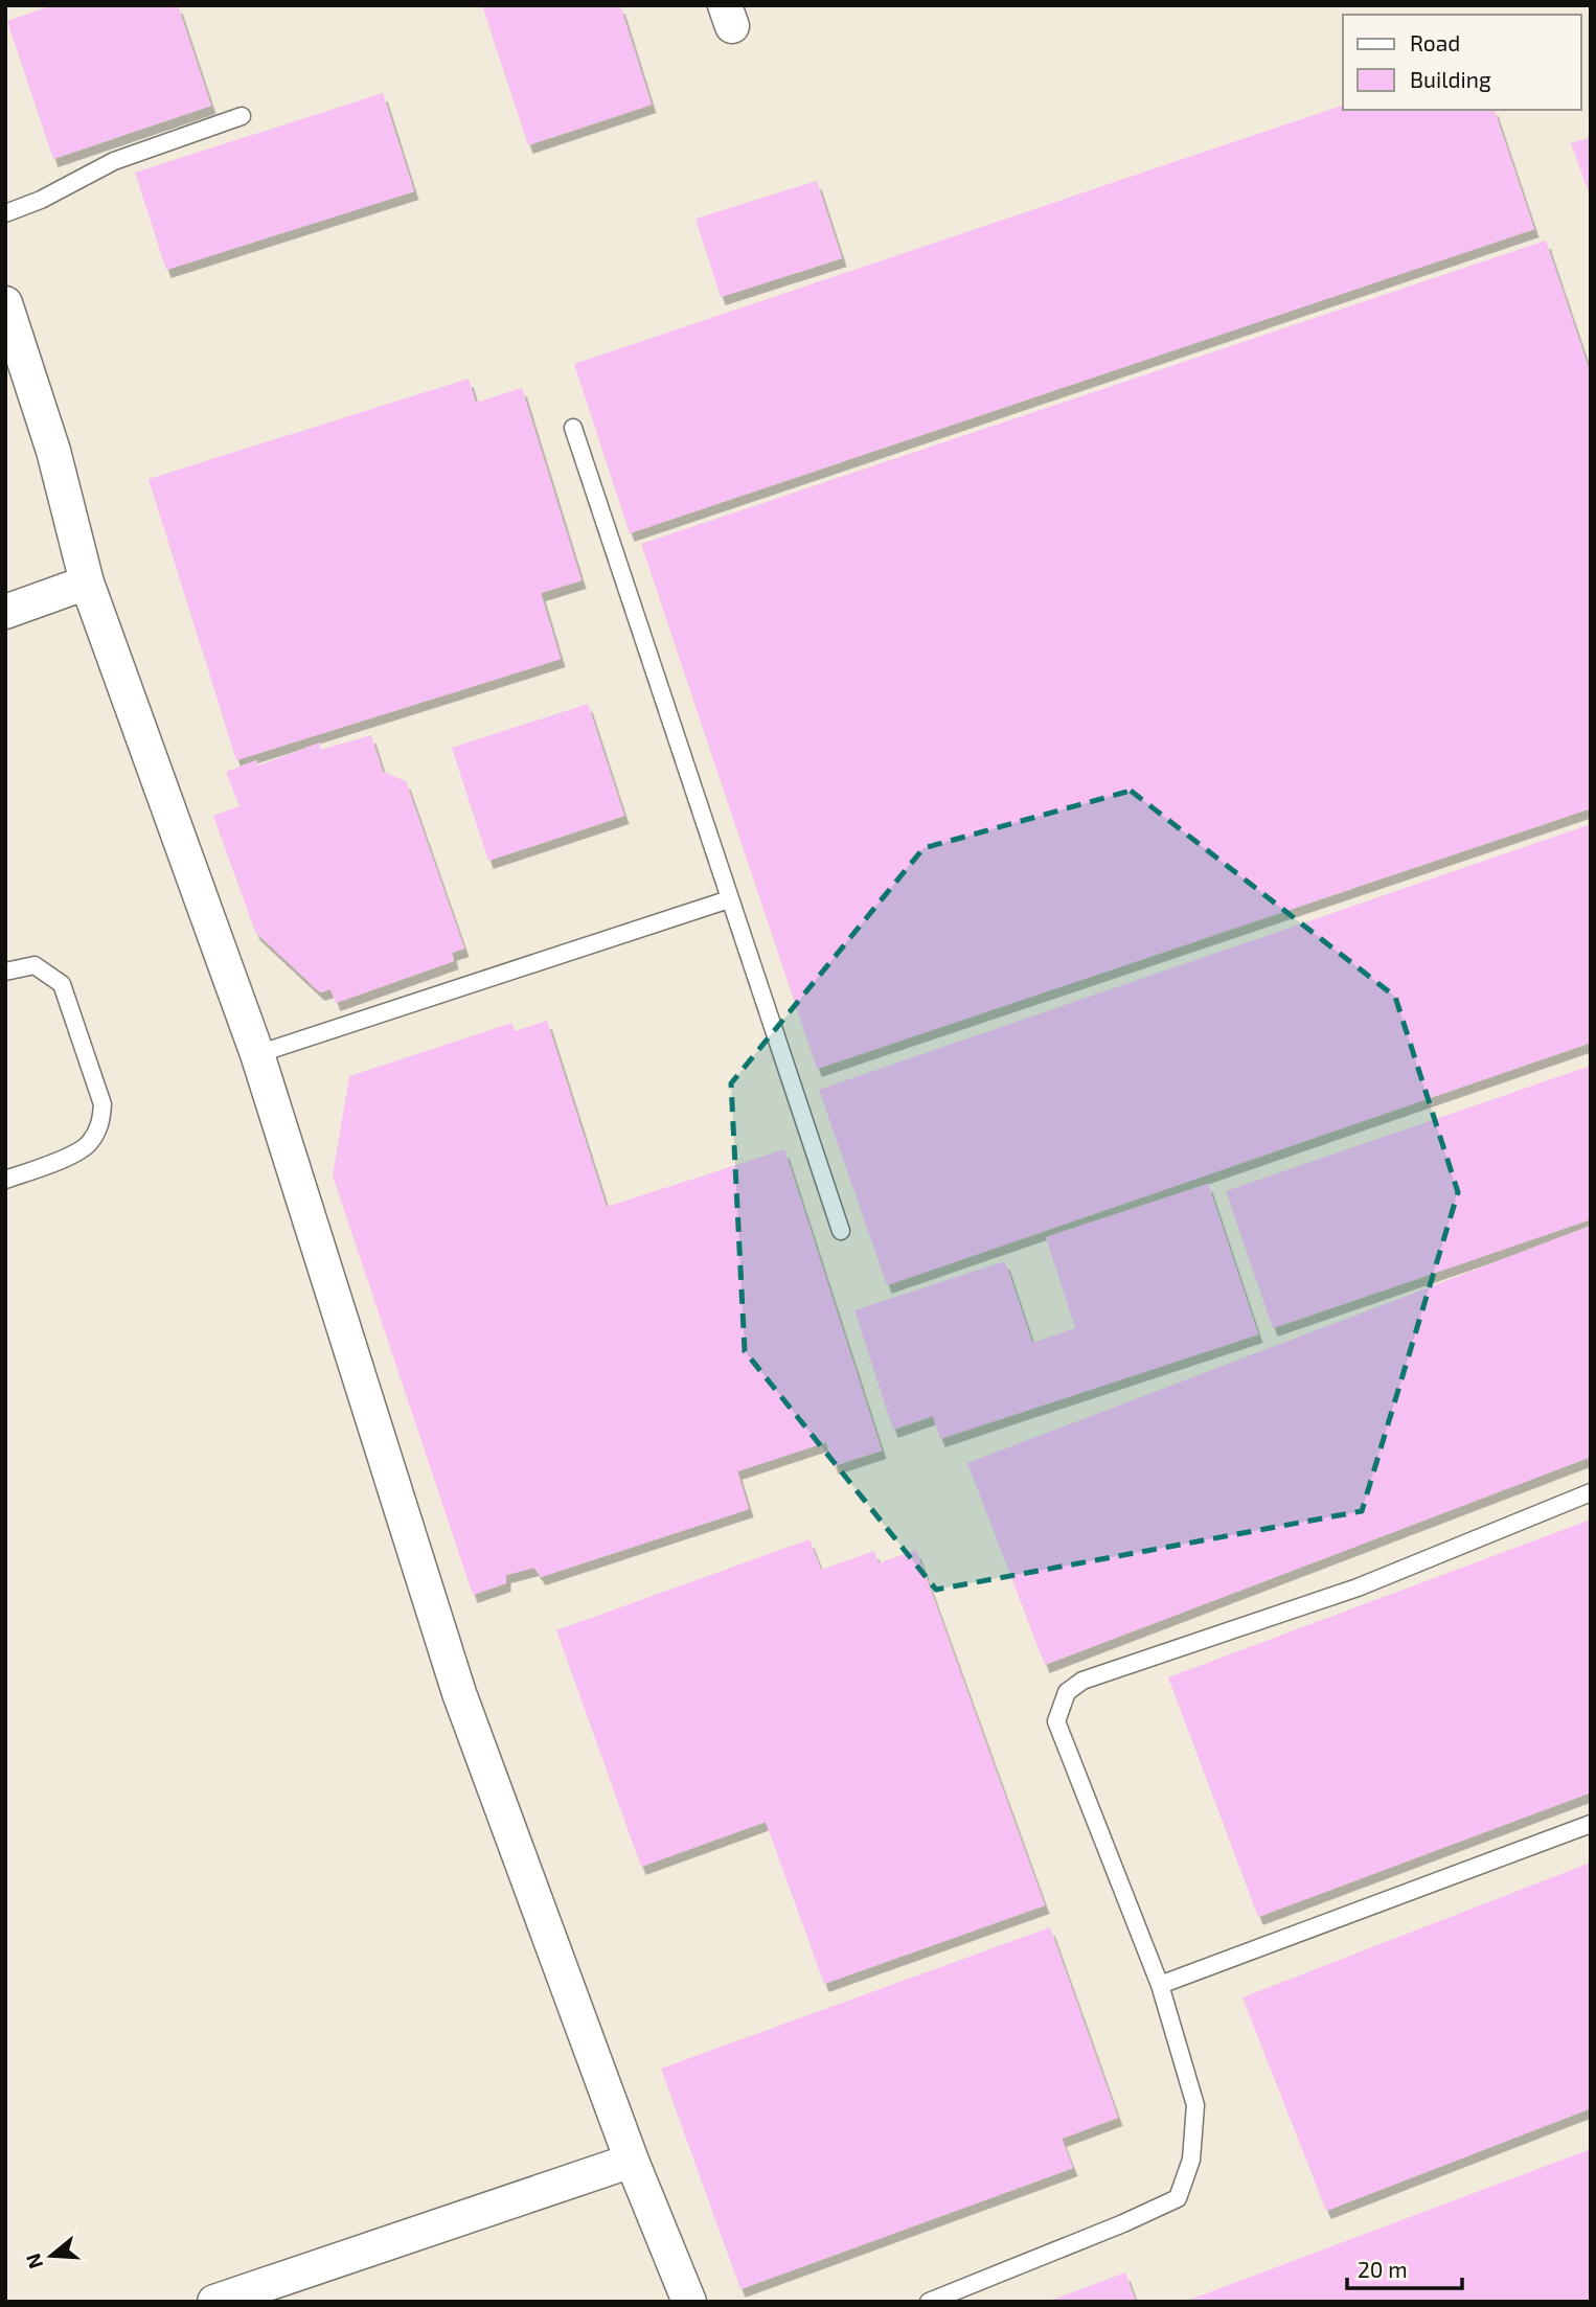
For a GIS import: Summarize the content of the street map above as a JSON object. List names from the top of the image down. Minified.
{"legend":["Road","Building"],"scale_bar":"20 m","north":"left"}
